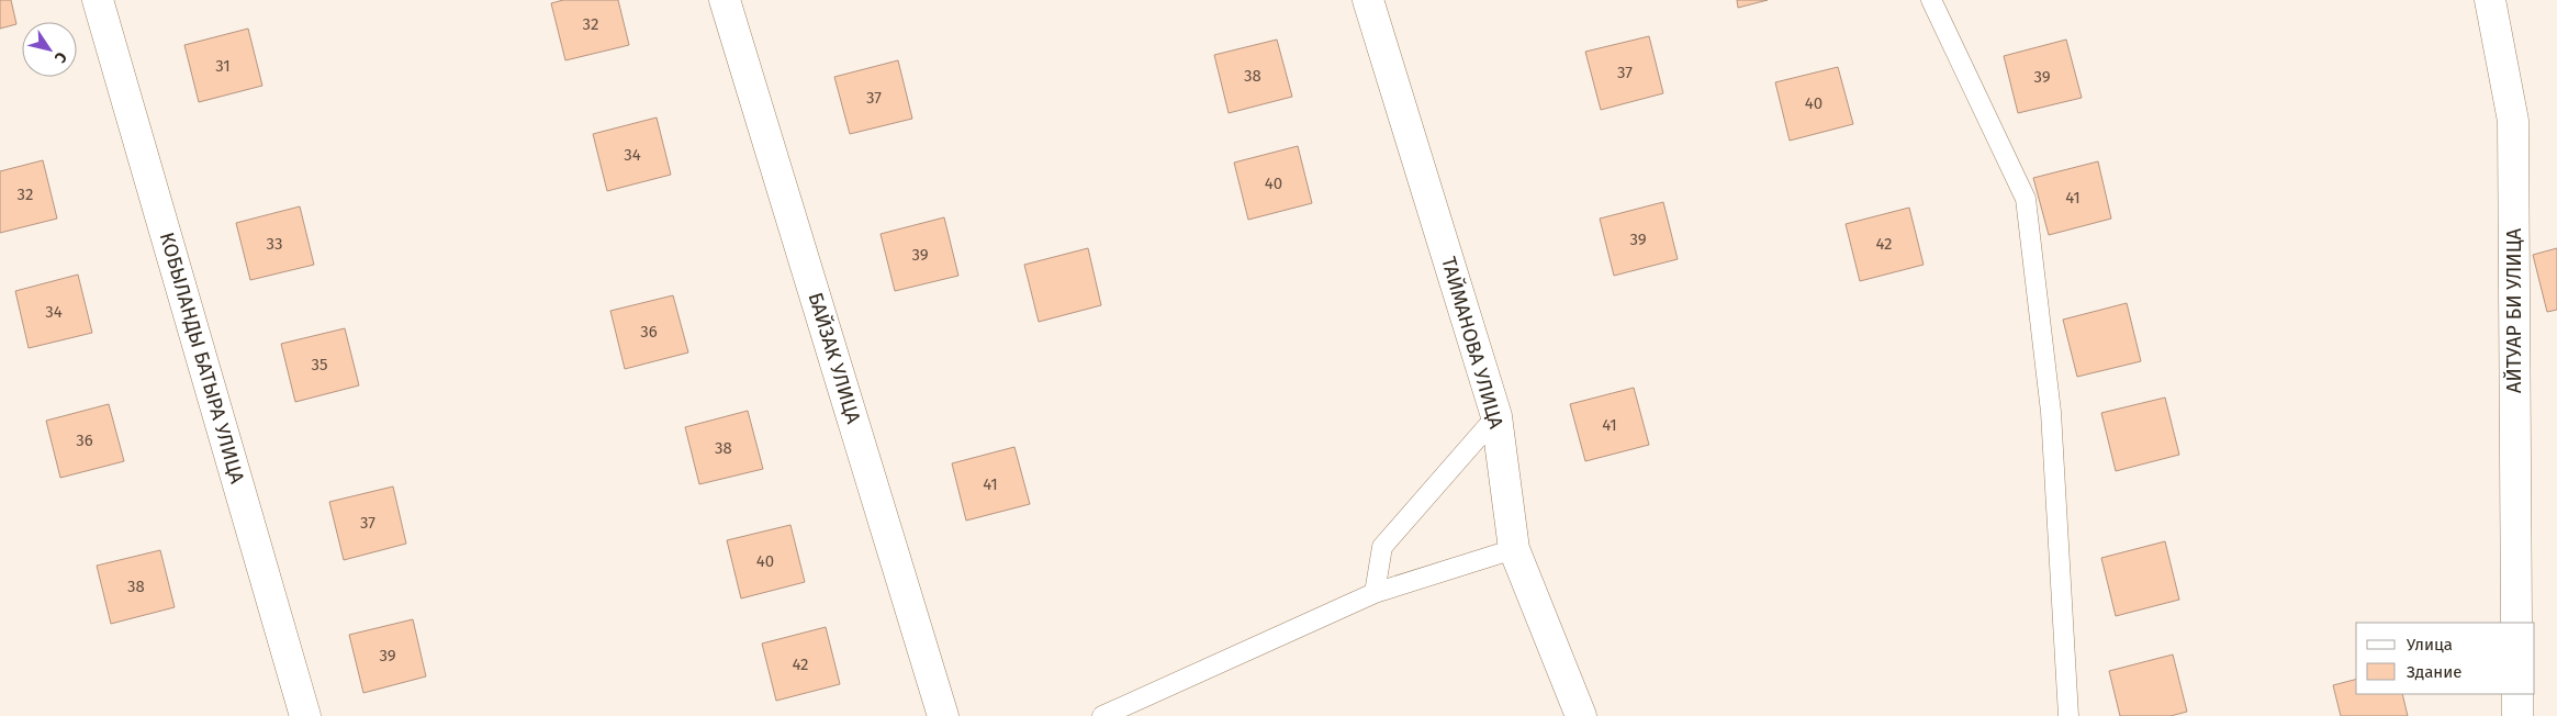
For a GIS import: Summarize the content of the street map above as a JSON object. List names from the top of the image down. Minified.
{"streets":{"street":["АЙТУАР БИ УЛИЦА","ТАЙМАНОВА УЛИЦА","КОБЫЛАНДЫ БАТЫРА УЛИЦА","БАЙЗАК УЛИЦА"]},"house_numbers":["32","31","37","38","39","37","40","34","40","32","41","39","33","42","39","34","36","35","41","36","38","41","37","40","38","39","42"],"legend":["Улица","Здание"],"north":"bottom right"}
